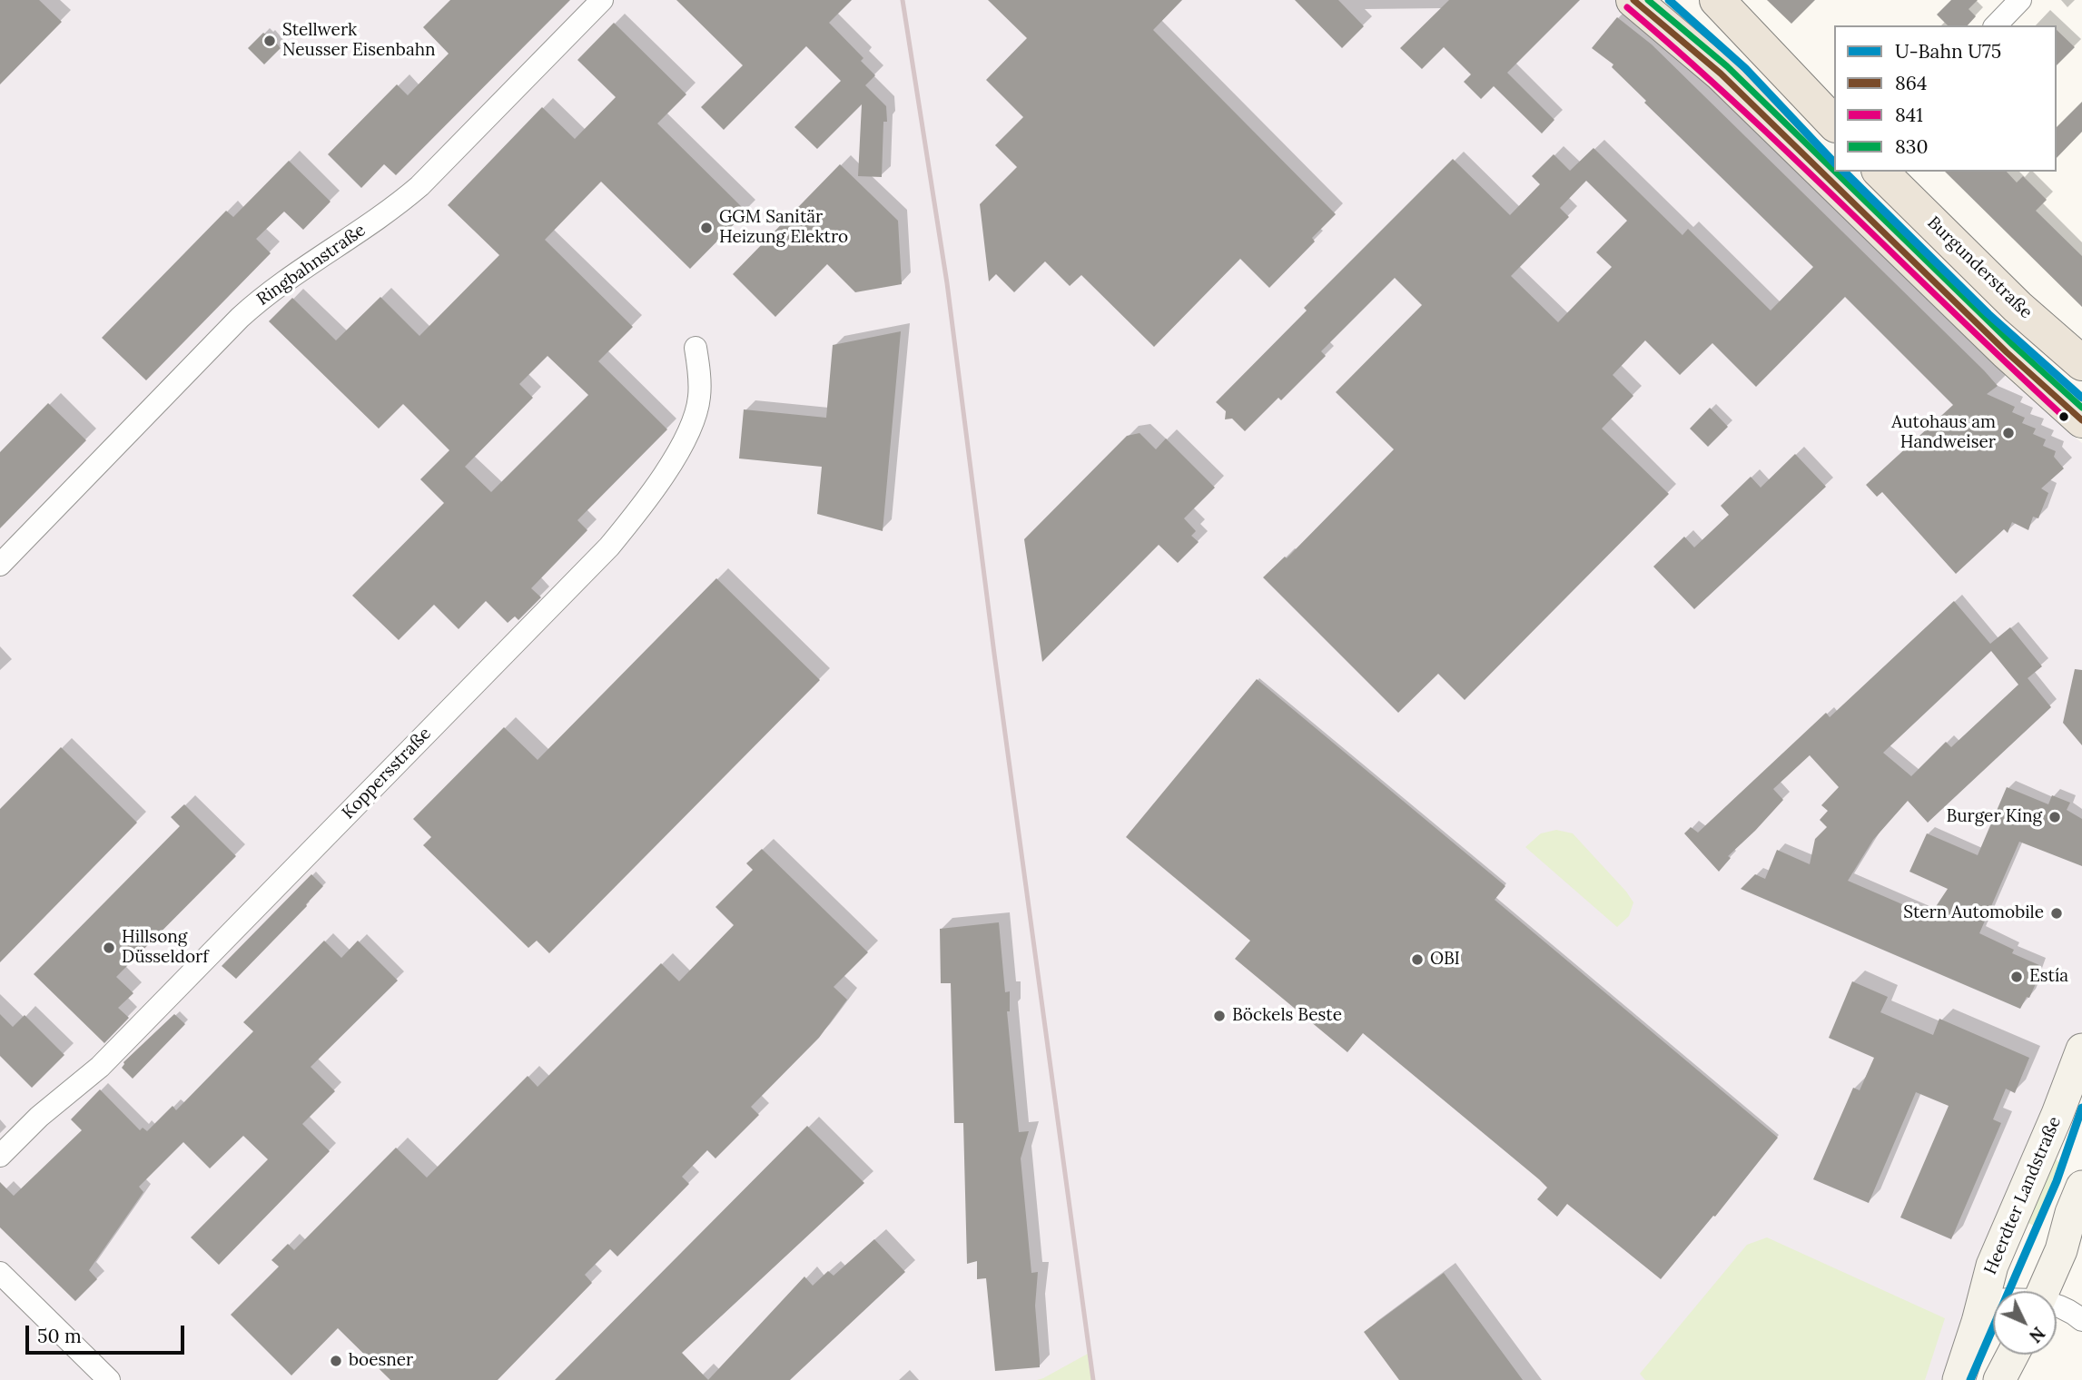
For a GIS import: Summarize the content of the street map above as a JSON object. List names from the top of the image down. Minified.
{"streets":{"main road":["Burgunderstraße","Heerdter Landstraße"],"street":["Ringbahnstraße","Koppersstraße"]},"places":["Stellwerk Neusser Eisenbahn","GGM Sanitär Heizung Elektro","Autohaus am Handweiser","Burger King","Stern Automobile","Hillsong Düsseldorf","OBI","Estía","Böckels Beste","boesner"],"lines":["metro line U75","transit line 864","transit line 830","transit line 841"],"legend":["U-Bahn U75","864","841","830"],"scale_bar":"50 m","north":"bottom right"}
